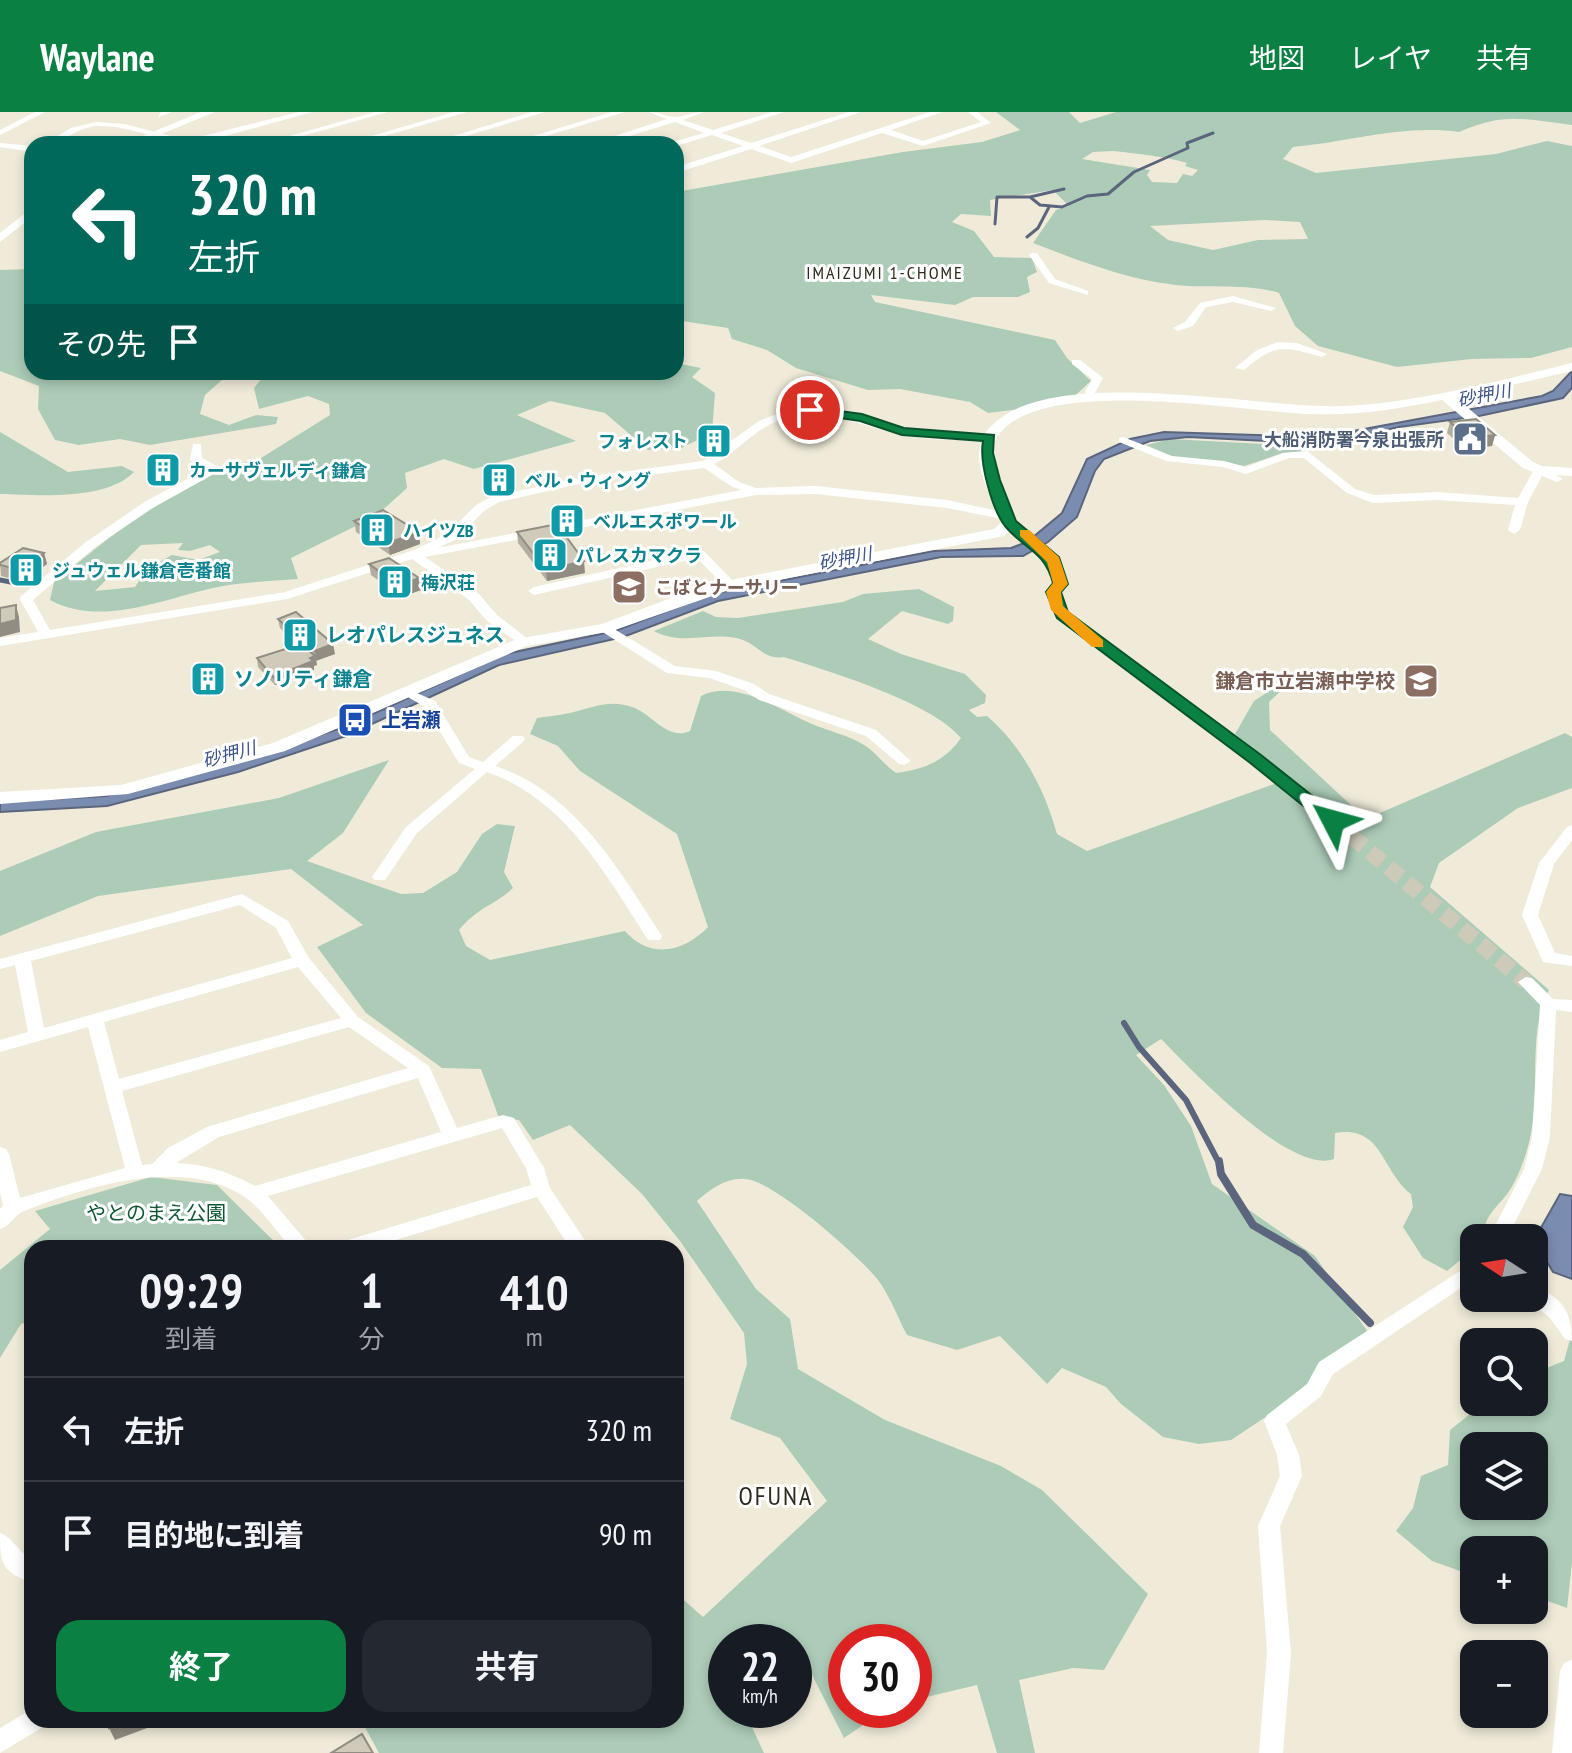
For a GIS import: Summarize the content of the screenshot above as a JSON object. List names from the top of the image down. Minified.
{"districts":["IMAIZUMI 1-CHOME","OFUNA"],"water":["砂押川"],"parks":["やとのまえ公園"],"places":{"public building":["大船消防署今泉出張所"],"building":["フォレスト","カーサヴェルディ鎌倉","ベル・ウィング","ベルエスポワール","ハイツZB","パレスカマクラ","ジュウェル鎌倉壱番館","梅沢荘","レオパレスジュネス","ソノリティ鎌倉"],"school or university":["こばとナーサリー","鎌倉市立岩瀬中学校"],"bus stop":["上岩瀬"]},"north":"left","page":{"header":"Waylane","nav":["地図","レイヤ","共有"],"turn":["320 m","左折"],"then":"その先","map_buttons":["+","−"],"eta":["09:29","到着","1","分","410","m"],"list":[{"name":"左折","value":"320 m"},{"name":"目的地に到着","value":"90 m"}],"buttons":["終了","共有"],"speed":"22 km/h","limit":"30"}}
